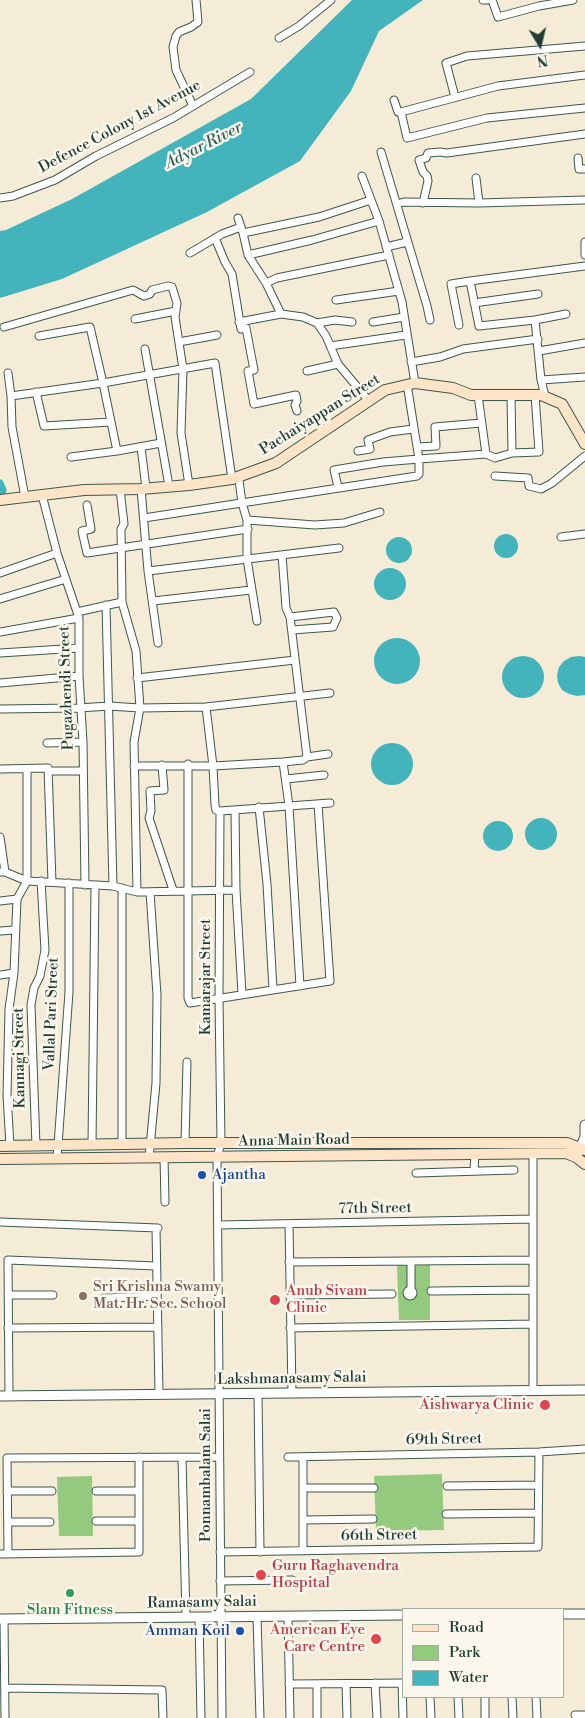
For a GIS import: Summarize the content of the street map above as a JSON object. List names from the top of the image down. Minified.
{"streets":{"main road":["Pachaiyappan Street","Anna Main Road"],"street":["Defence Colony 1st Avenue","Pugazhendi Street","Kamarajar Street","Vallal Pari Street","Kannagi Street","77th Street","Lakshmanasamy Salai","69th Street","Ponnambalam Salai","66th Street","Ramasamy Salai"]},"crossings":[["Pachaiyappan Street","Pugazhendi Street"],["Kamarajar Street","Anna Main Road"],["Kamarajar Street","Ponnambalam Salai"],["Vallal Pari Street","Anna Main Road"],["Kannagi Street","Anna Main Road"],["Anna Main Road","Ponnambalam Salai"],["77th Street","Ponnambalam Salai"],["Lakshmanasamy Salai","Ponnambalam Salai"],["Ponnambalam Salai","66th Street"],["Ponnambalam Salai","Ramasamy Salai"]],"water":["Adyar River"],"places":["Ajantha","Sri Krishna Swamy Mat. Hr. Sec. School","Anub Sivam Clinic","Aishwarya Clinic","Guru Raghavendra Hospital","Slam Fitness","Amman Koil","American Eye Care Centre"],"legend":["Road","Park","Water"],"north":"bottom"}
